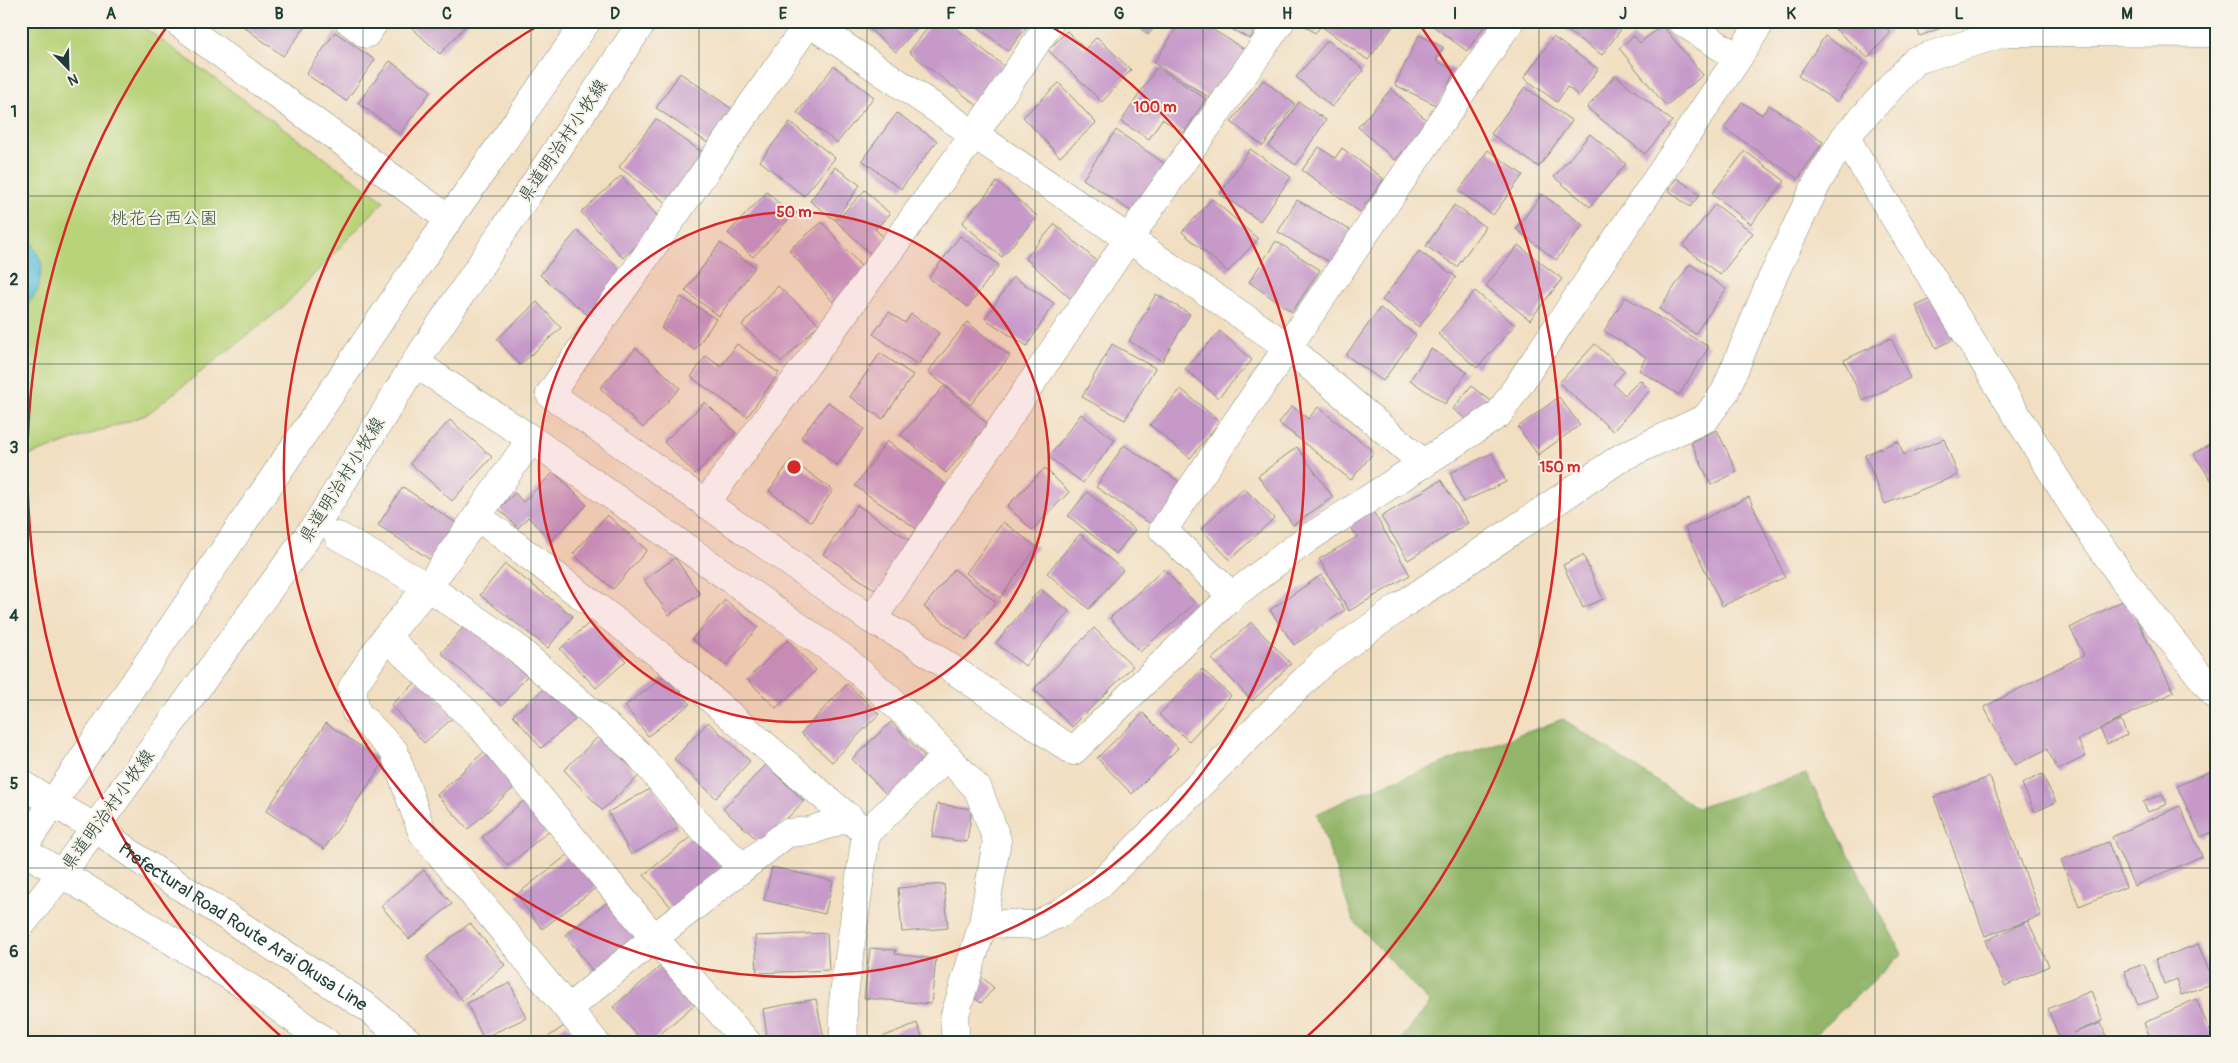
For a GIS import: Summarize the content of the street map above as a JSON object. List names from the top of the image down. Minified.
{"streets":{"street":["県道明治村小牧線","Prefectural Road Route Arai Okusa Line"]},"crossings":[["県道明治村小牧線","Prefectural Road Route Arai Okusa Line"]],"parks":["桃花台西公園"],"north":"bottom right","grid":{"columns":["A","B","C","D","E","F","G","H","I","J","K","L","M"],"rows":["1","2","3","4","5","6"]},"rings":["100 m","50 m","150 m"]}
